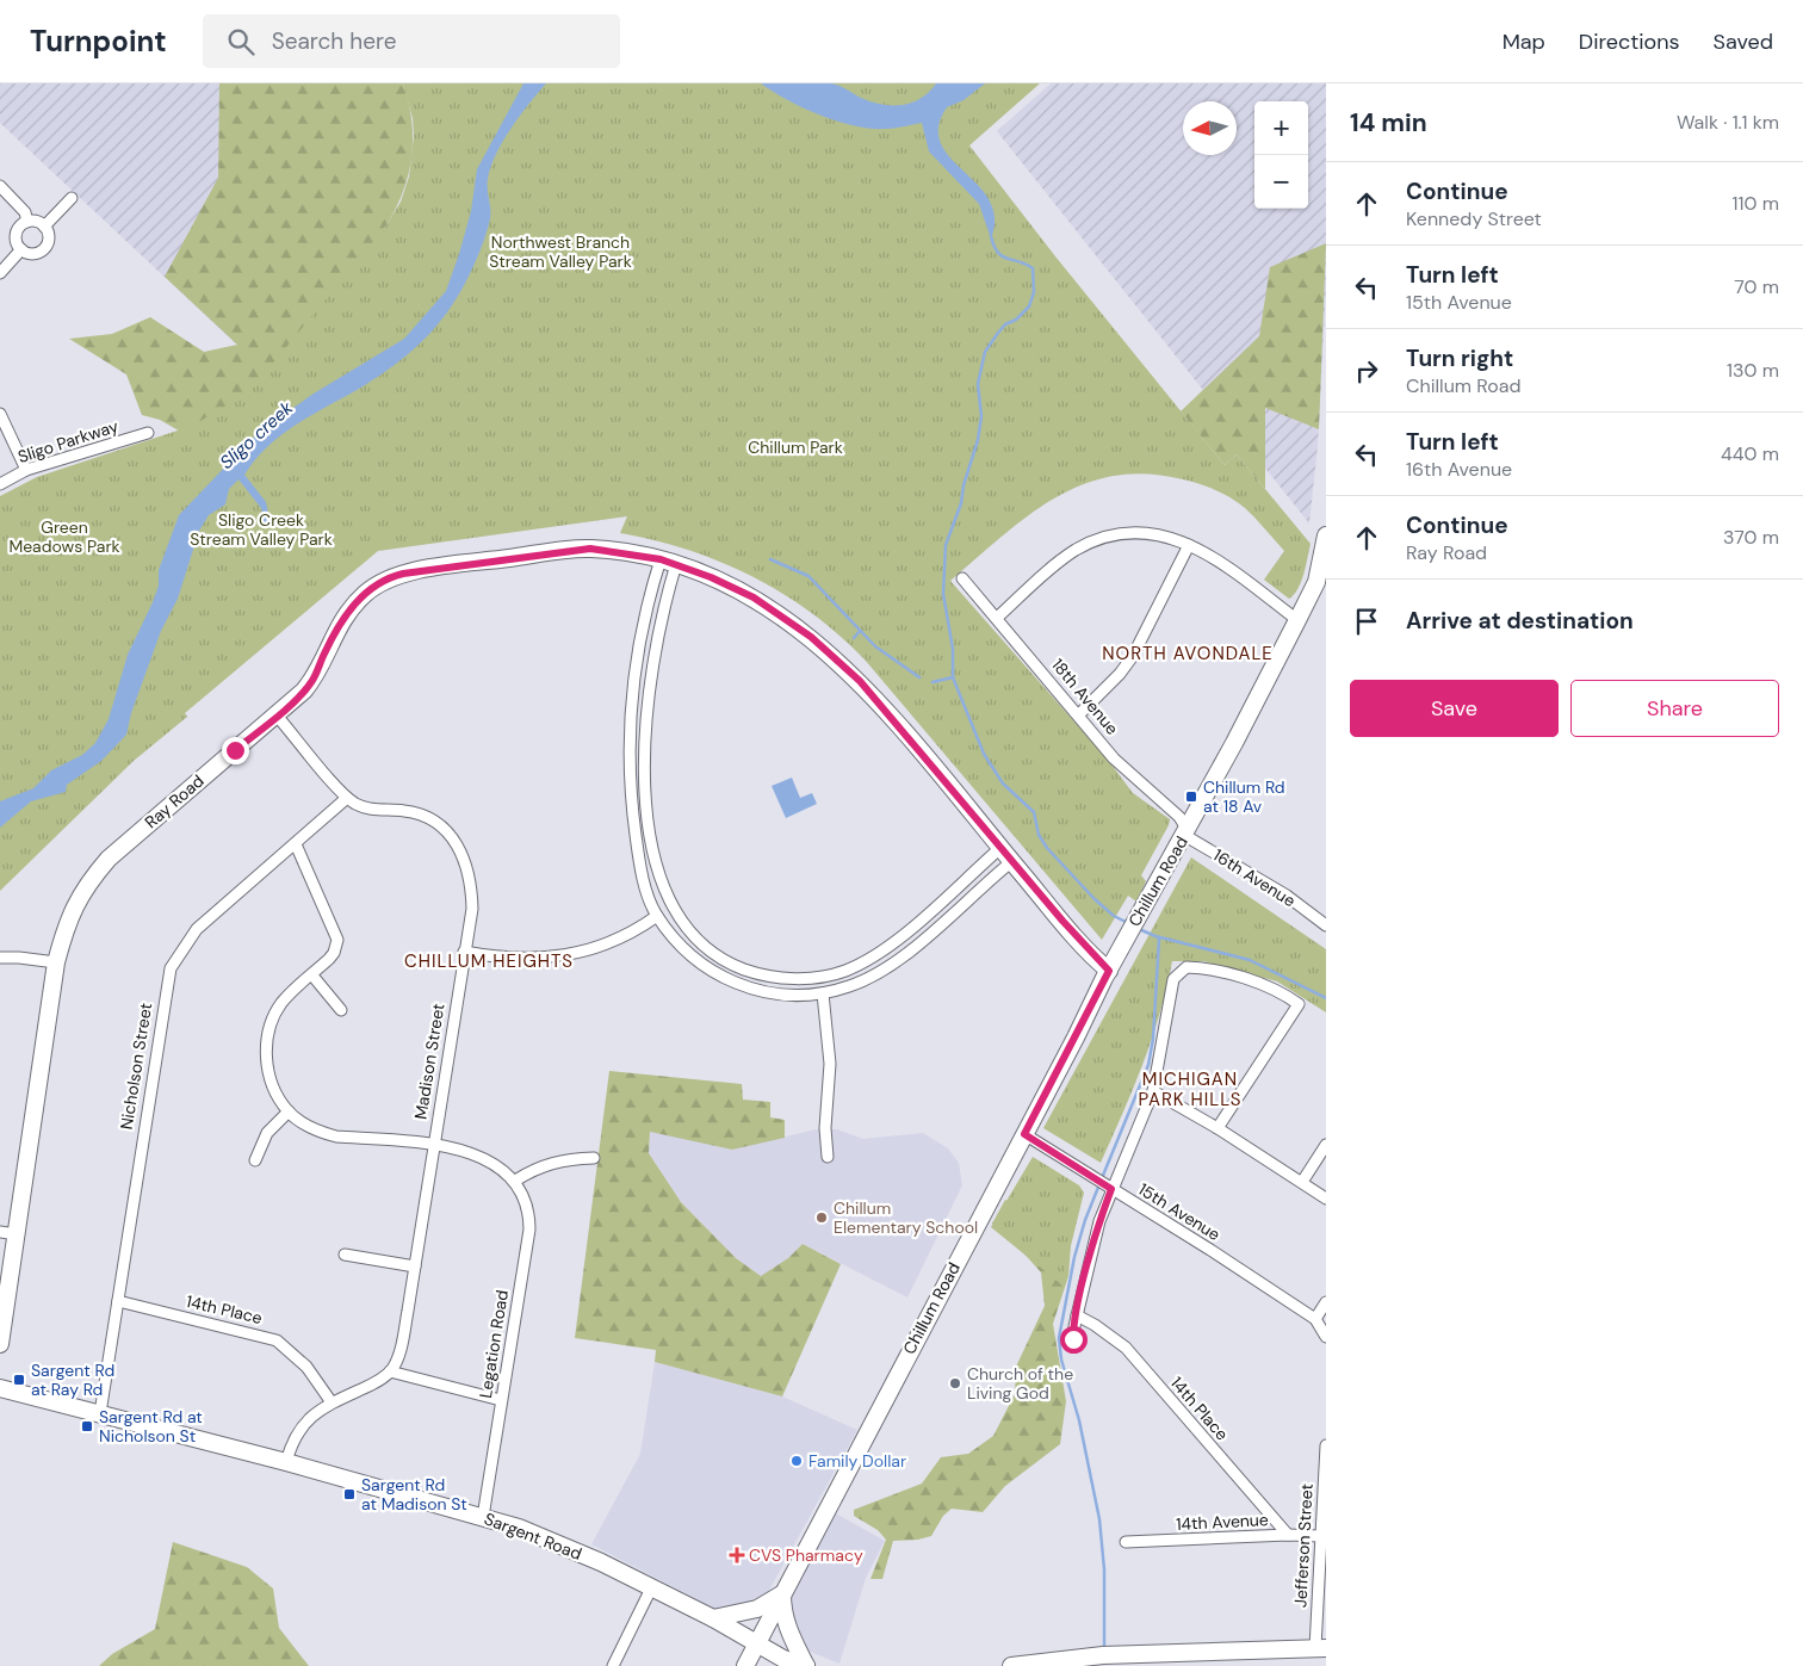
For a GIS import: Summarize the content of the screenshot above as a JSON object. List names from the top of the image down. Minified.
{"streets":{"main road":["Ray Road","Chillum Road","Sargent Road"],"street":["Sligo Parkway","18th Avenue","16th Avenue","Madison Street","Nicholson Street","15th Avenue","14th Place","Legation Road","14th Avenue","Jefferson Street"]},"crossings":[["18th Avenue","16th Avenue"],["18th Avenue","Chillum Road"],["Ray Road","Madison Street"],["16th Avenue","Chillum Road"],["Chillum Road","15th Avenue"],["Chillum Road","Sargent Road"],["Madison Street","Nicholson Street"],["Nicholson Street","14th Place"],["Nicholson Street","Sargent Road"],["14th Place","14th Avenue"],["Legation Road","Sargent Road"],["14th Avenue","Jefferson Street"]],"districts":["NORTH AVONDALE","CHILLUM HEIGHTS","MICHIGAN PARK HILLS"],"water":["Sligo creek"],"parks":["Northwest Branch Stream Valley Park","Chillum Park","Sligo Creek Stream Valley Park","Green Meadows Park"],"places":{"transit":["Chillum Rd at 18 Av","Sargent Rd at Ray Rd","Sargent Rd at Nicholson St","Sargent Rd at Madison St"],"other":["Chillum Elementary School","Church of the Living God","Family Dollar"],"health":["CVS Pharmacy"]},"north":"left","page":{"header":"Turnpoint","search":"Search here","nav":["Map","Directions","Saved"],"heading":["14 min","Walk · 1.1 km"],"map_buttons":["+","−"],"list":[["Continue","Kennedy Street","110 m"],["Turn left","15th Avenue","70 m"],["Turn right","Chillum Road","130 m"],["Turn left","16th Avenue","440 m"],["Continue","Ray Road","370 m"],"Arrive at destination"],"buttons":["Save","Share"]}}
